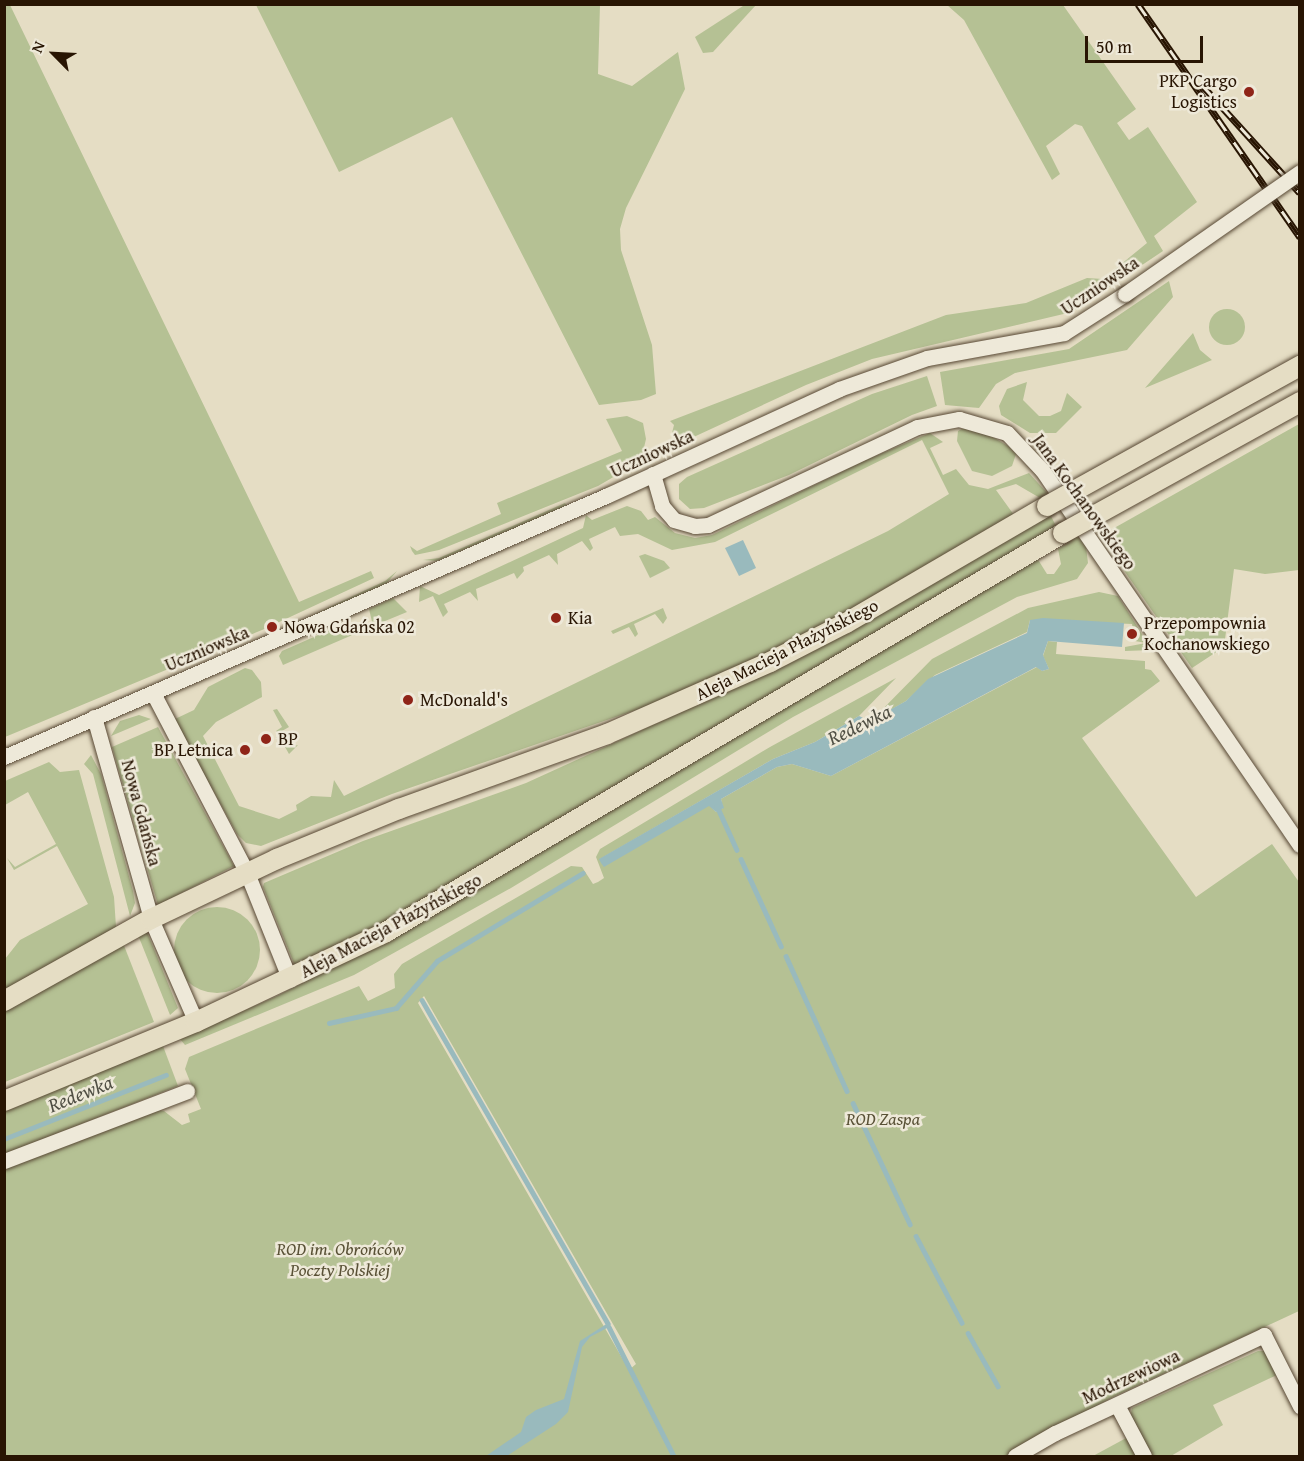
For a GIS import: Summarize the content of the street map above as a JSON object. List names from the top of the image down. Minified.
{"streets":{"main road":["Aleja Macieja Płażyńskiego"],"street":["Uczniowska","Jana Kochanowskiego","Nowa Gdańska","Modrzewiowa"]},"crossings":[["Uczniowska","Jana Kochanowskiego"],["Uczniowska","Nowa Gdańska"],["Aleja Macieja Płażyńskiego","Nowa Gdańska"]],"water":["Redewka"],"parks":["ROD Zaspa","ROD im. Obrońców Poczty Polskiej"],"places":["PKP Cargo Logistics","Kia","Nowa Gdańska 02","Przepompownia Kochanowskiego","McDonald's","BP","BP Letnica"],"scale_bar":"50 m","north":"top left"}
